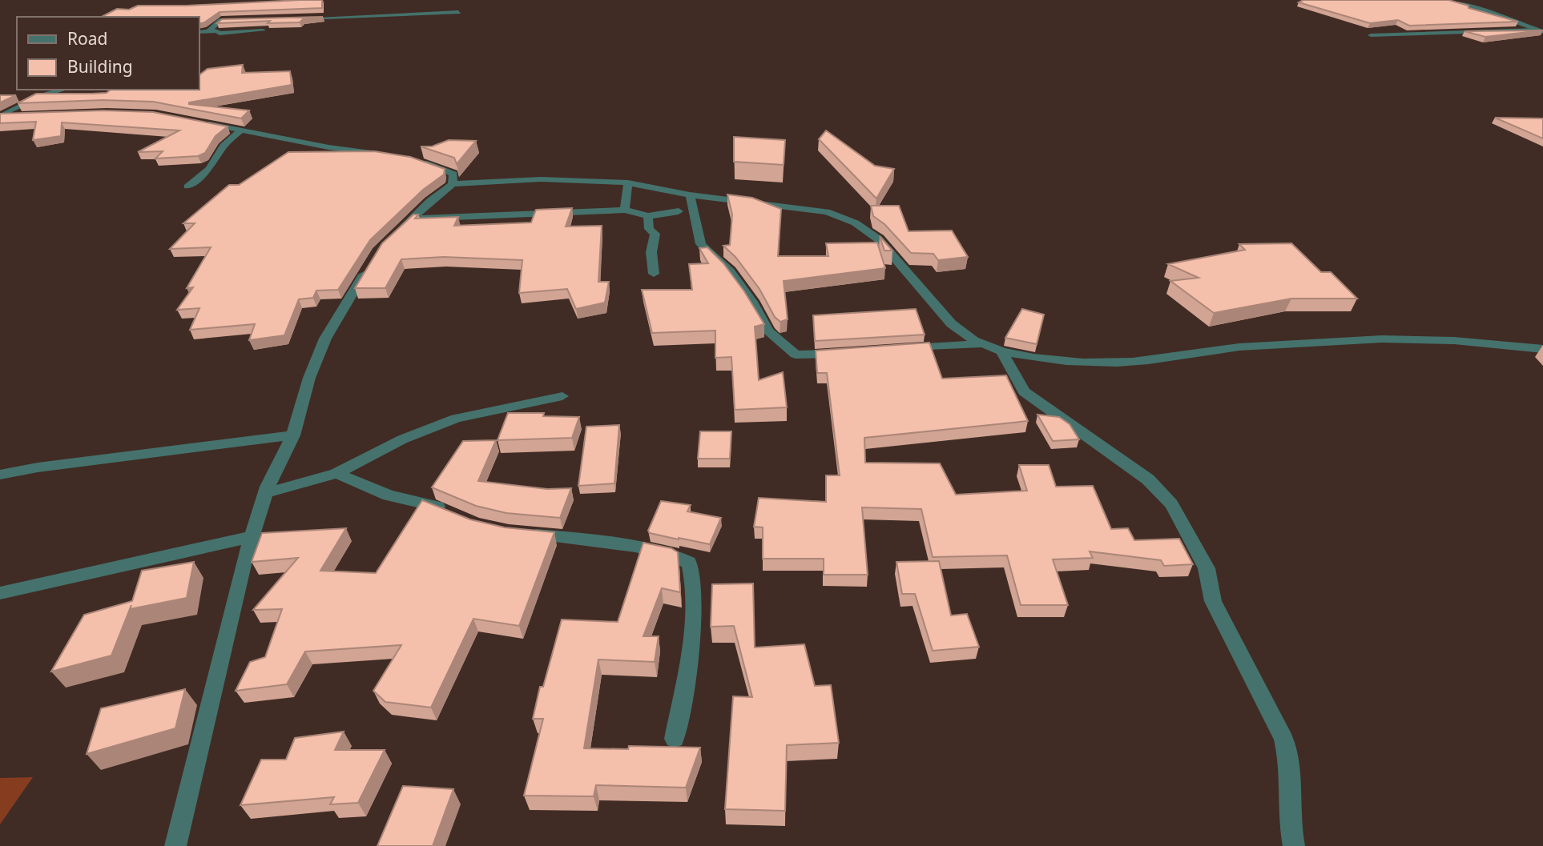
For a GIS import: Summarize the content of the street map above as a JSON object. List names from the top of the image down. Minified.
{"legend":["Road","Building"]}
